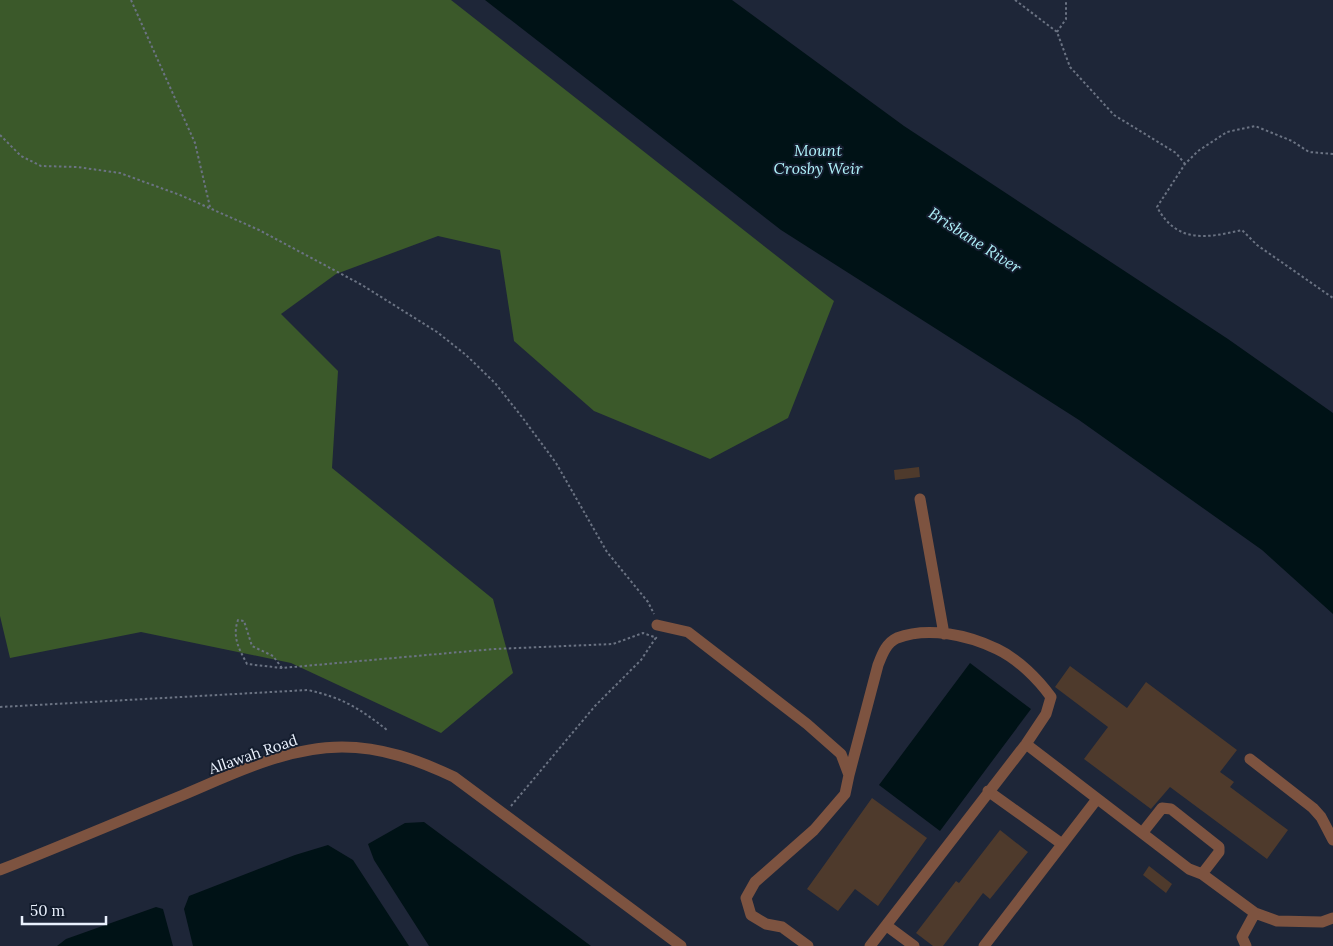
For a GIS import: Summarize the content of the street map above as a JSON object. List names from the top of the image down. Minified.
{"streets":{"street":["Allawah Road"]},"water":["Mount Crosby Weir","Brisbane River"],"scale_bar":"50 m"}
